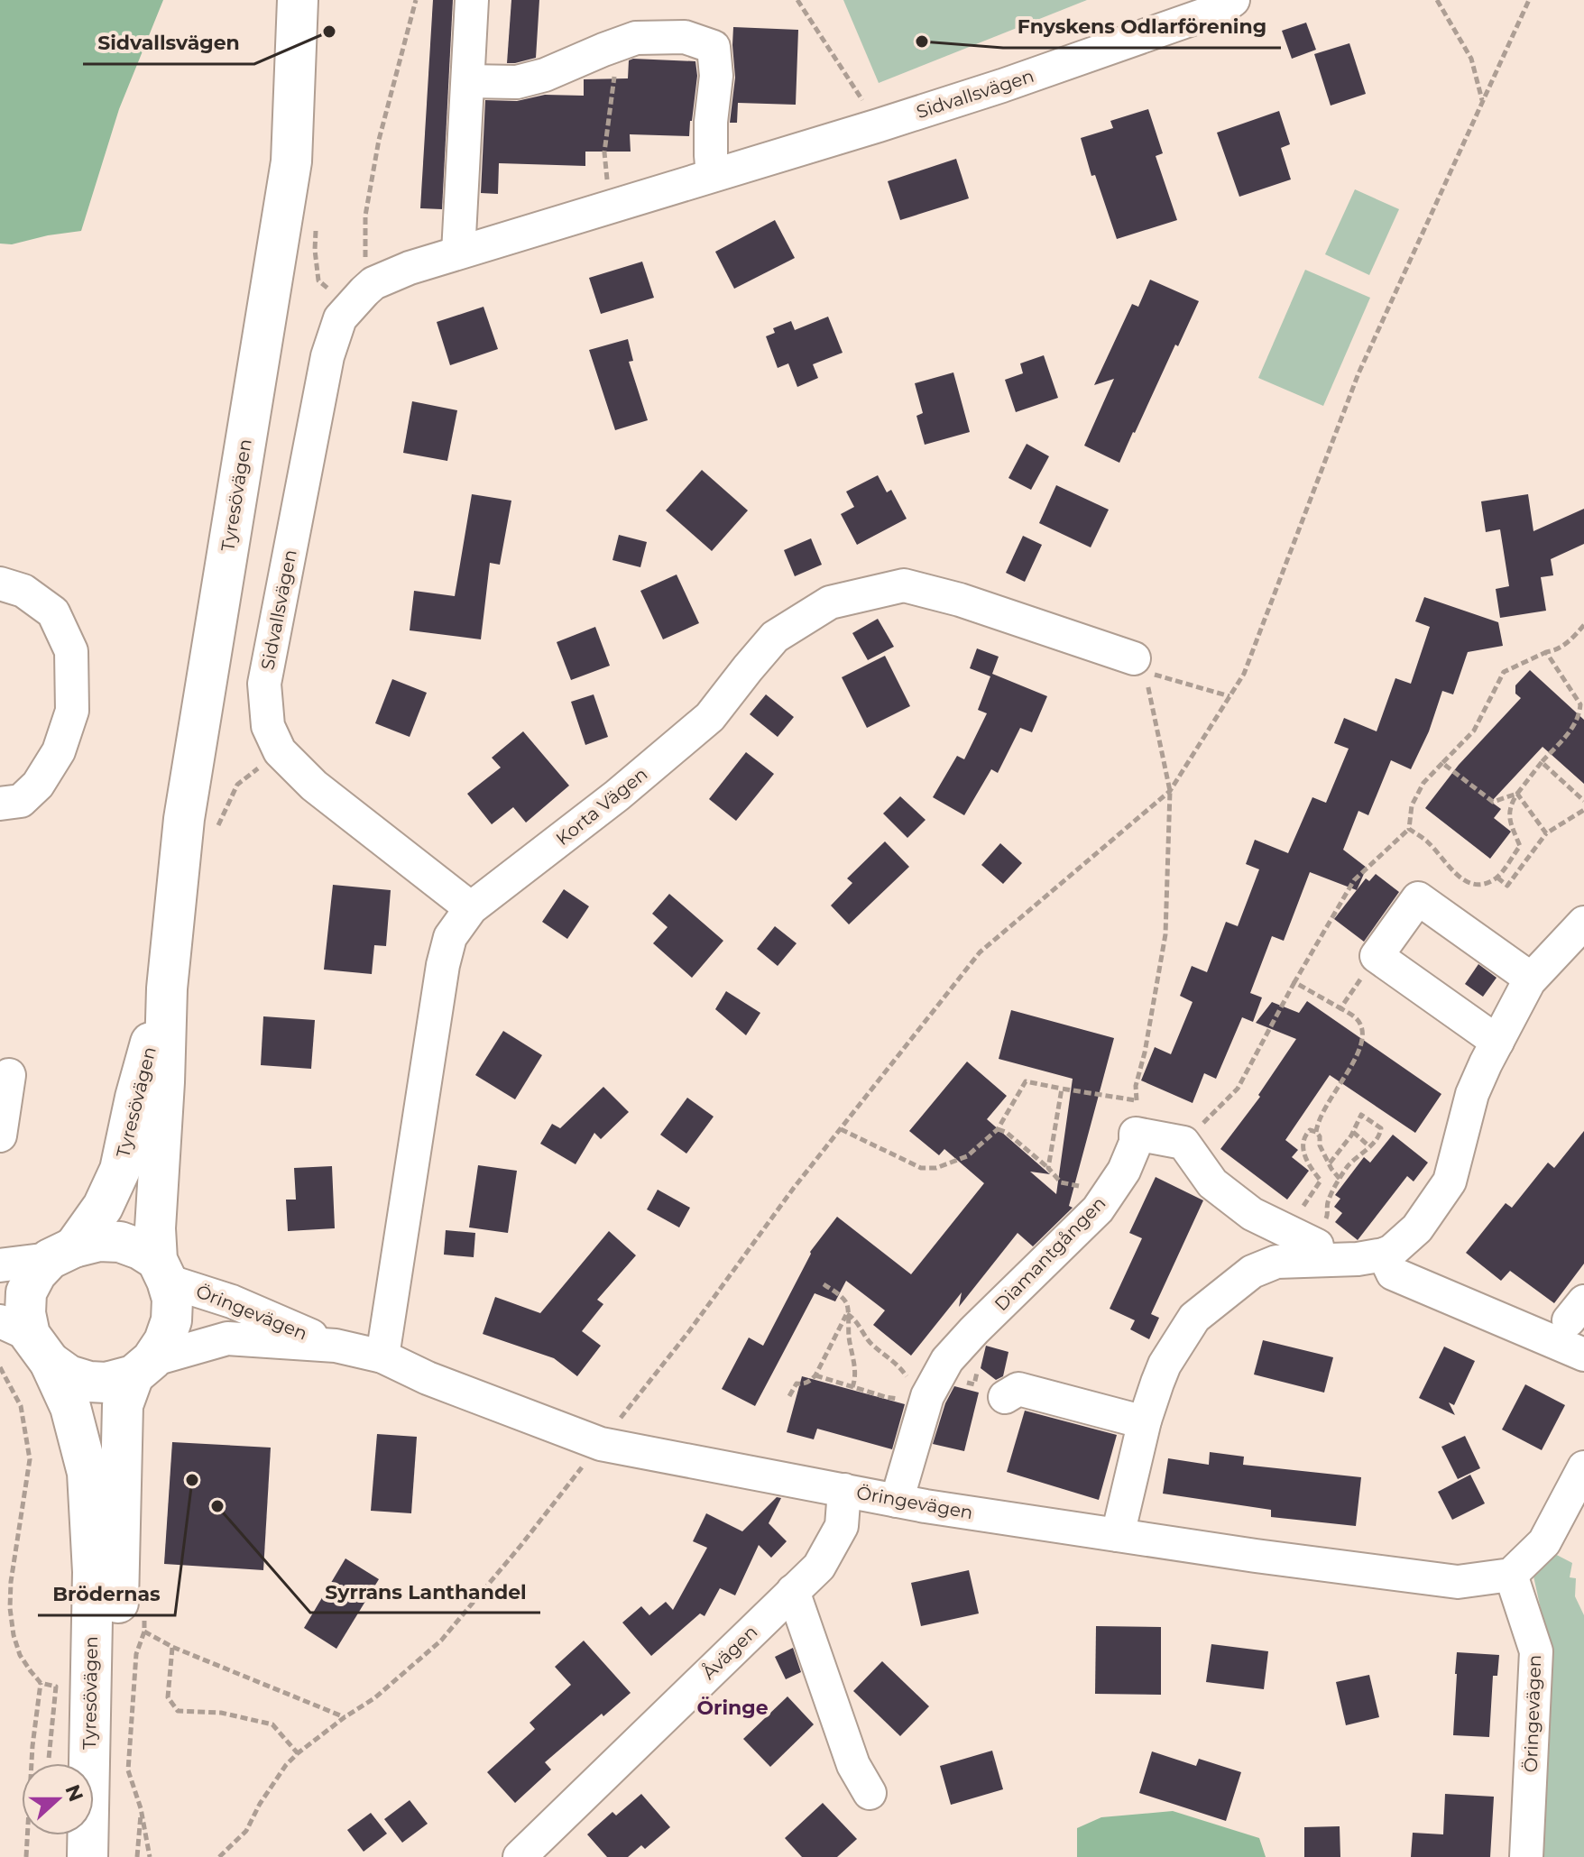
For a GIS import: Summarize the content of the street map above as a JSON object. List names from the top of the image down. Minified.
{"streets":{"main road":["Tyresövägen"],"street":["Sidvallsvägen","Korta Vägen","Diamantgången","Öringevägen","Åvägen"]},"crossings":[["Sidvallsvägen","Korta Vägen"],["Tyresövägen","Öringevägen"],["Korta Vägen","Öringevägen"],["Diamantgången","Öringevägen"],["Öringevägen","Åvägen"]],"districts":["Öringe"],"places":["Sidvallsvägen","Fnyskens Odlarförening","Brödernas","Syrrans Lanthandel"],"north":"right"}
